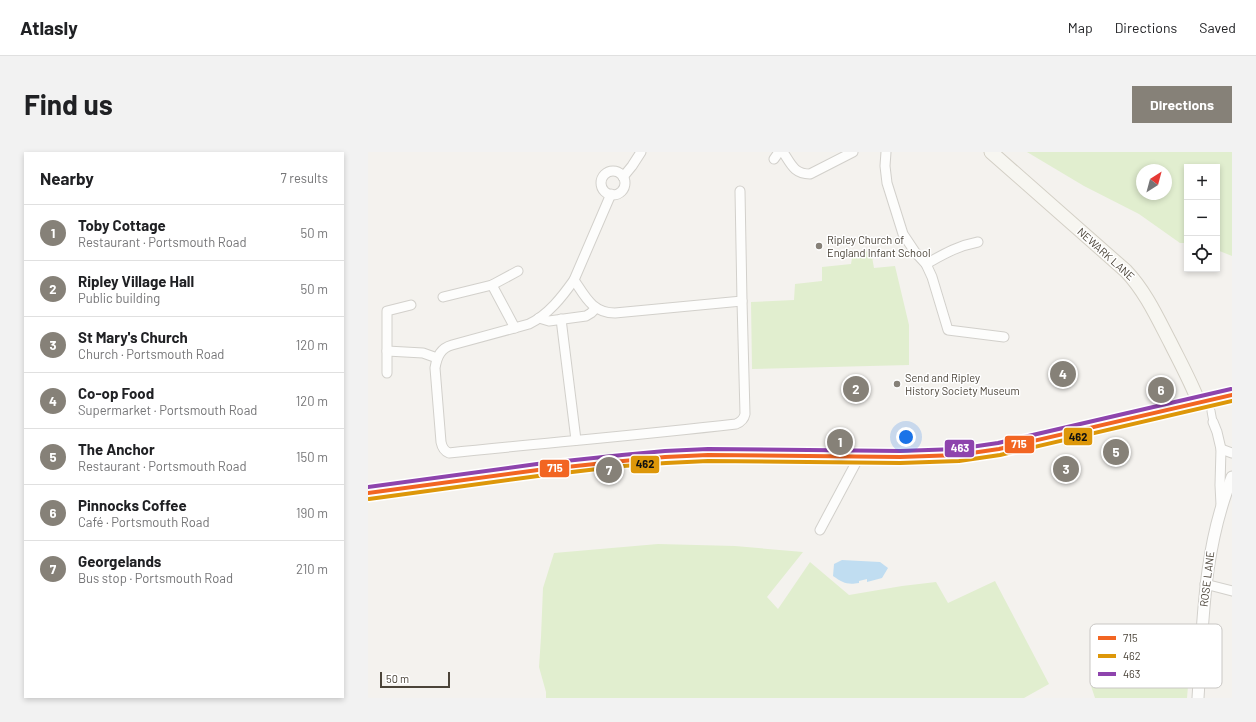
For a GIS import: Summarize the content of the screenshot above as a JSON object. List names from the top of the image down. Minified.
{"streets":{"main road":["NEWARK LANE"],"street":["ROSE LANE"]},"places":["Ripley Church of England Infant School","Send and Ripley History Society Museum"],"lines":["transit line 463","transit line 715","transit line 462"],"legend":["715","462","463"],"scale_bar":"50 m","north":"top right","page":{"header":"Atlasly","nav":["Map","Directions","Saved"],"buttons":"Directions","title":"Find us","heading":["Nearby","7 results"],"map_buttons":["+","−"],"list":[{"mark":"1","name":"Toby Cottage","note":"Restaurant · Portsmouth Road","value":"50 m"},{"mark":"2","name":"Ripley Village Hall","note":"Public building","value":"50 m"},{"mark":"3","name":"St Mary's Church","note":"Church · Portsmouth Road","value":"120 m"},{"mark":"4","name":"Co-op Food","note":"Supermarket · Portsmouth Road","value":"120 m"},{"mark":"5","name":"The Anchor","note":"Restaurant · Portsmouth Road","value":"150 m"},{"mark":"6","name":"Pinnocks Coffee","note":"Café · Portsmouth Road","value":"190 m"},{"mark":"7","name":"Georgelands","note":"Bus stop · Portsmouth Road","value":"210 m"}],"pins":["4","2","6","1","5","3","7"],"scale":"50 m"}}
